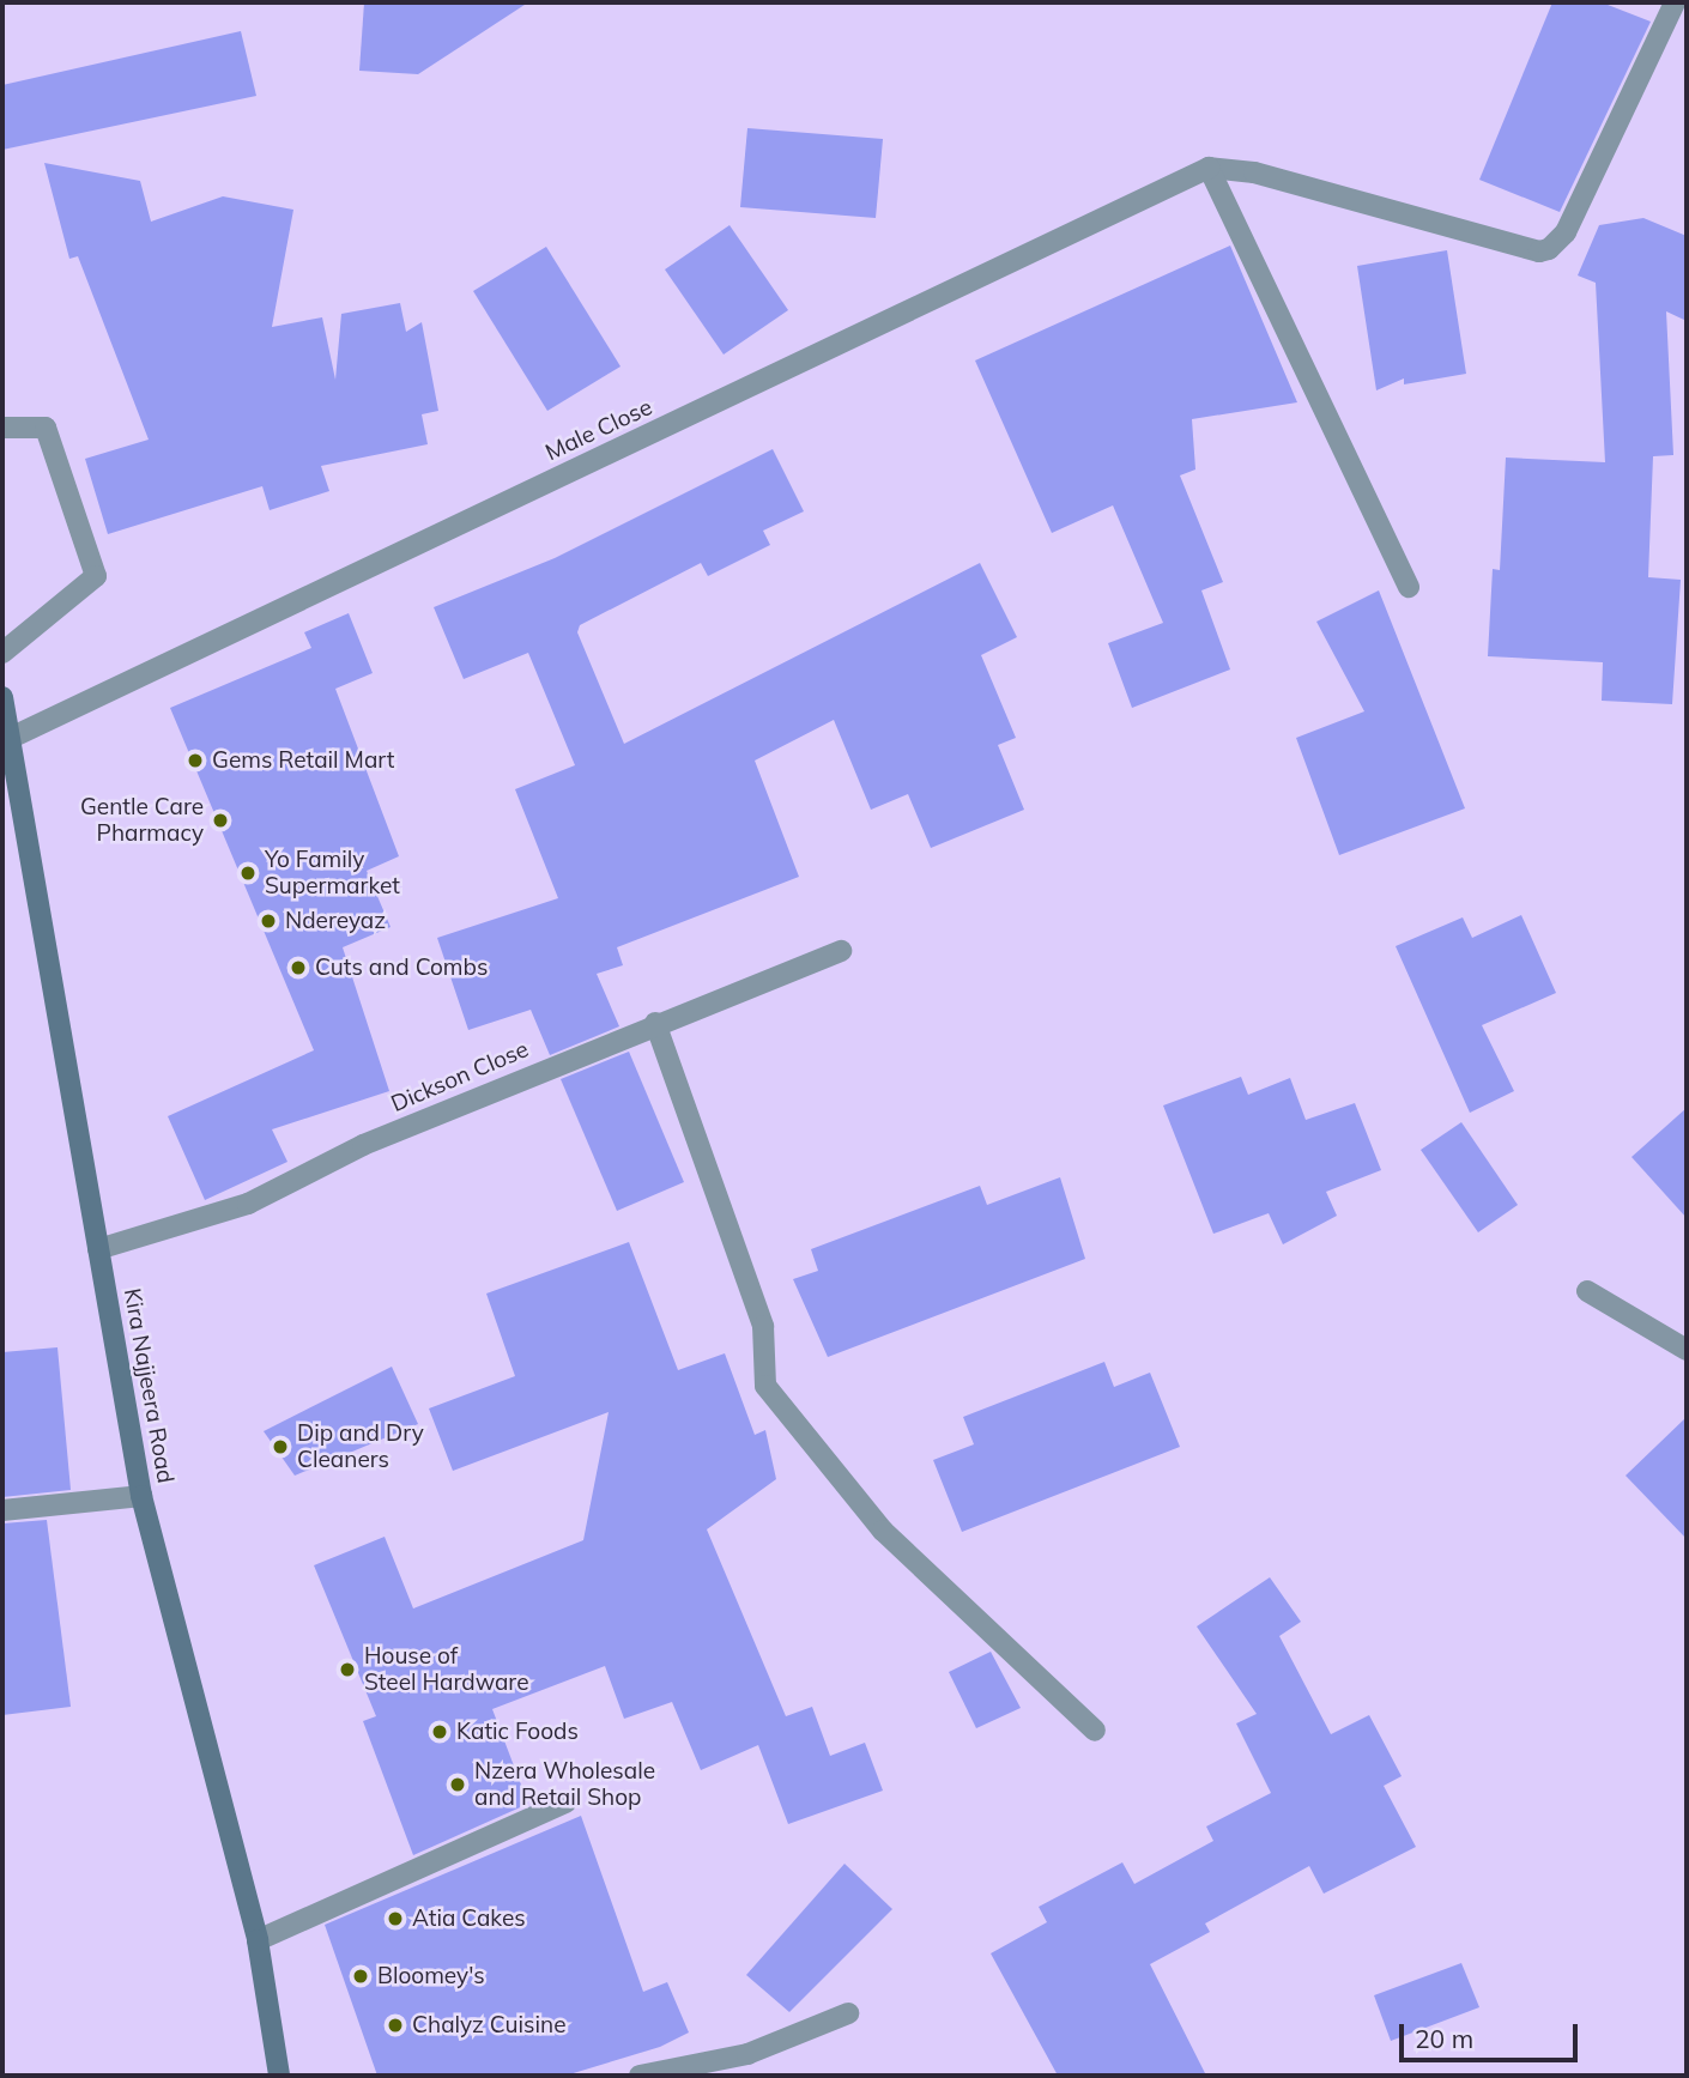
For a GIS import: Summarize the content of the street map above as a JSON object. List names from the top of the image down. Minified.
{"streets":{"main road":["Kira Najjeera Road"],"street":["Male Close","Dickson Close"]},"crossings":[["Male Close","Kira Najjeera Road"],["Dickson Close","Kira Najjeera Road"]],"places":["Gems Retail Mart","Gentle Care Pharmacy","Yo Family Supermarket","Ndereyaz","Cuts and Combs","Dip and Dry Cleaners","House of Steel Hardware","Katic Foods","Nzera Wholesale and Retail Shop","Atia Cakes","Bloomey's","Chalyz Cuisine"],"scale_bar":"20 m"}
